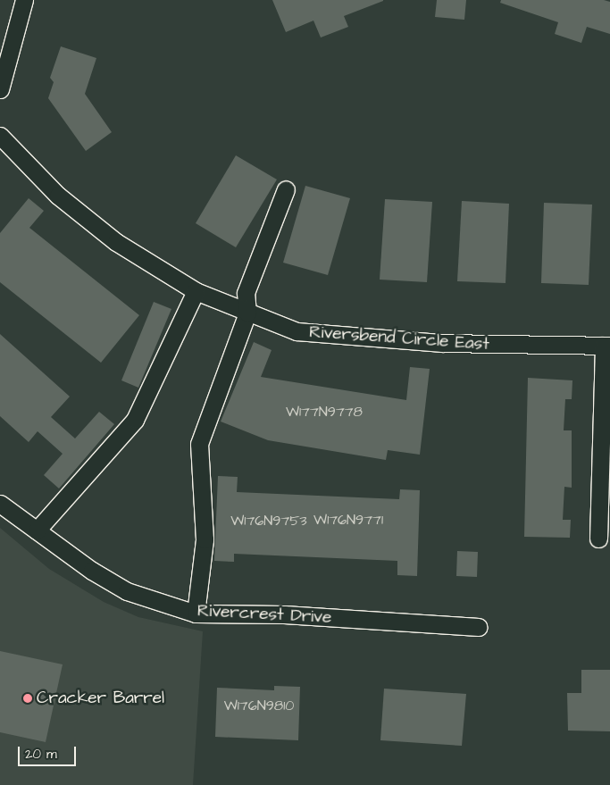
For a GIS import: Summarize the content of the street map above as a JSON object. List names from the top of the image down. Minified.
{"streets":{"street":["Riversbend Circle East","Rivercrest Drive"]},"places":["Cracker Barrel"],"house_numbers":["W177N9778","W176N9771","W176N9753","W176N9810"],"scale_bar":"20 m"}
